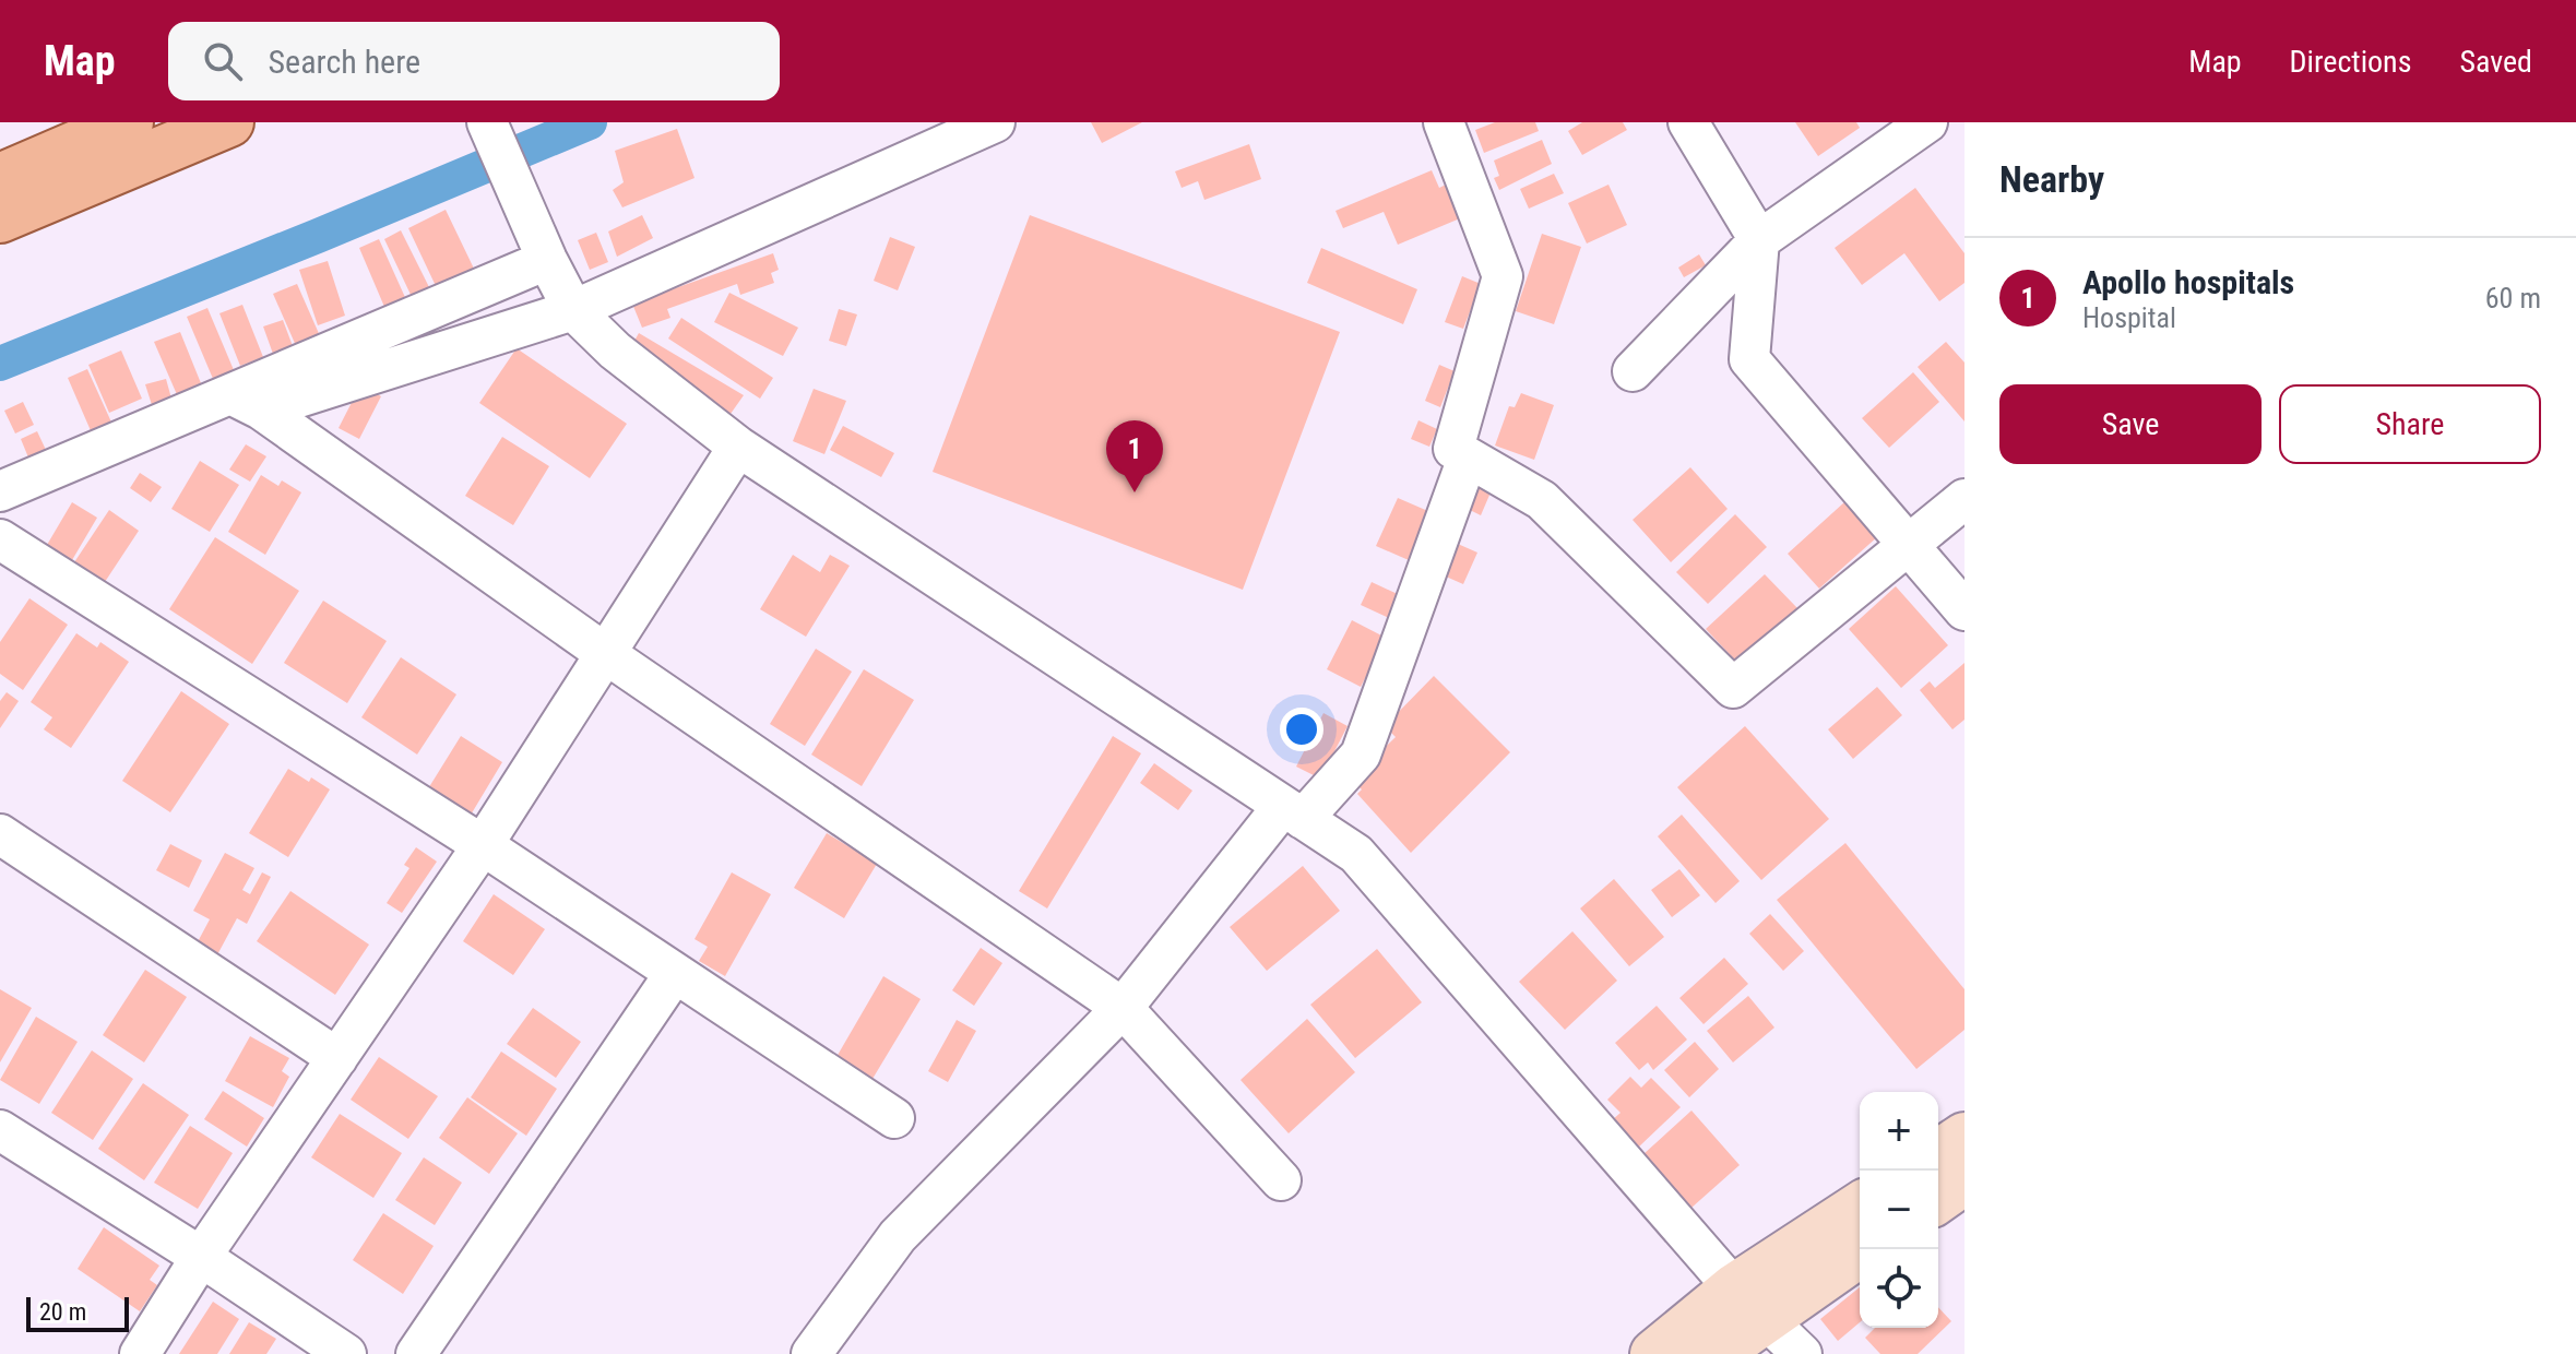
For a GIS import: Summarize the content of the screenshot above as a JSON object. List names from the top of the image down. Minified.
{"scale_bar":"20 m","page":{"header":"Map","search":"Search here","nav":["Map","Directions","Saved"],"heading":"Nearby","list":[{"mark":"1","name":"Apollo hospitals","note":"Hospital","value":"60 m"}],"buttons":["Save","Share"],"pins":"1","map_buttons":["+","−"],"scale":"20 m"}}
